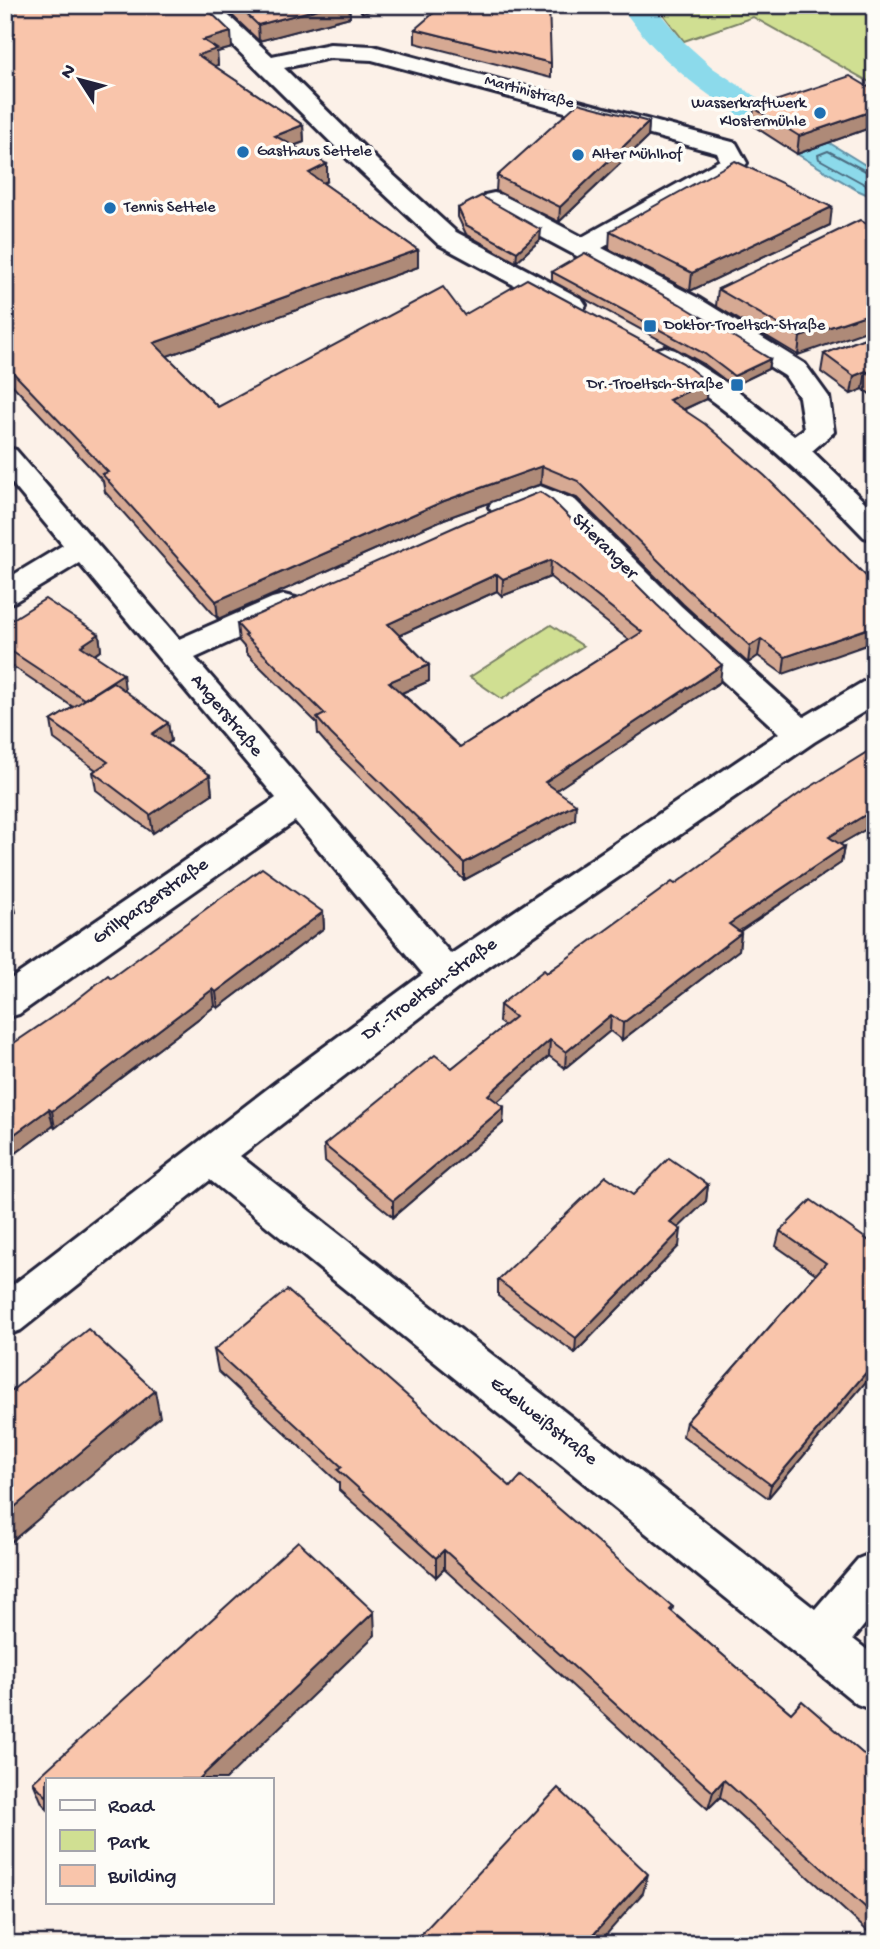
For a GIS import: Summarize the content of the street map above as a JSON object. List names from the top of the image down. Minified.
{"streets":{"street":["Martinistraße","Stieranger","Angerstraße","Grillparzerstraße","Dr.-Troeltsch-Straße","Edelweißstraße"]},"crossings":[["Stieranger","Dr.-Troeltsch-Straße"],["Angerstraße","Grillparzerstraße"],["Angerstraße","Dr.-Troeltsch-Straße"],["Dr.-Troeltsch-Straße","Edelweißstraße"]],"places":{"other":["Wasserkraftwerk Klostermühle","Gasthaus Settele","Alter Mühlhof","Tennis Settele"],"transit":["Doktor-Troeltsch-Straße","Dr.-Troeltsch-Straße"]},"legend":["Road","Park","Building"],"north":"top left"}
